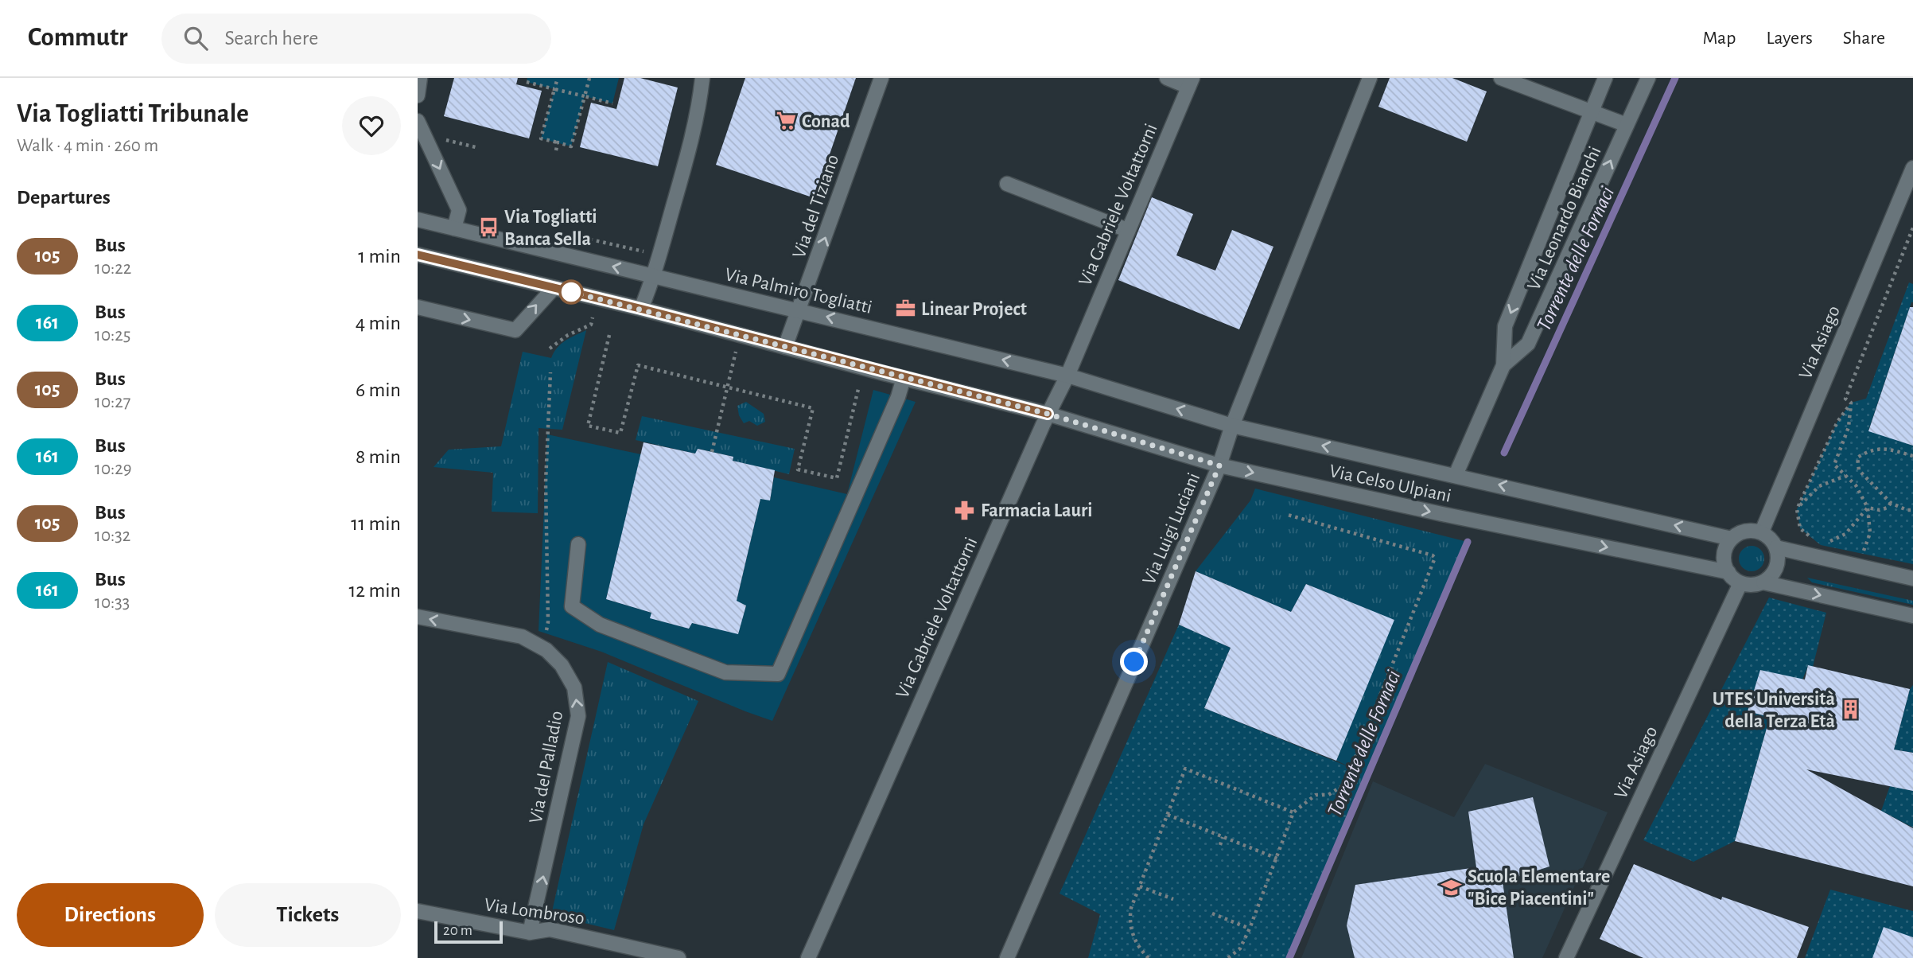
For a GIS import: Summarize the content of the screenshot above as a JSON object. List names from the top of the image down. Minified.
{"streets":{"street":["Via Gabriele Voltattorni","Via del Tiziano","Via Leonardo Bianchi","Via Palmiro Togliatti","Via Asiago","Via Celso Ulpiani","Via Luigi Luciani","Via del Palladio","Via Lombroso"]},"crossings":[["Via Gabriele Voltattorni","Via Palmiro Togliatti"],["Via Gabriele Voltattorni","Via Celso Ulpiani"],["Via del Tiziano","Via Palmiro Togliatti"],["Via Leonardo Bianchi","Via Celso Ulpiani"],["Via Palmiro Togliatti","Via Celso Ulpiani"],["Via Palmiro Togliatti","Via Luigi Luciani"],["Via Asiago","Via Celso Ulpiani"],["Via Celso Ulpiani","Via Luigi Luciani"],["Via del Palladio","Via Lombroso"]],"one_way":["Via del Tiziano"],"water":["Torrente delle Fornaci"],"places":{"supermarket":["Conad"],"bus stop":["Via Togliatti Banca Sella"],"office":["Linear Project"],"pharmacy":["Farmacia Lauri"],"building":["UTES Università della Terza Età"],"school or university":["Scuola Elementare \"Bice Piacentini\""]},"lines":["bus line 105"],"scale_bar":"20 m","page":{"header":"Commutr","search":"Search here","nav":["Map","Layers","Share"],"heading":[["Via Togliatti Tribunale","Walk · 4 min · 260 m"],"Departures"],"list":[{"mark":"105","name":"Bus","note":"10:22","value":"1 min"},{"mark":"161","name":"Bus","note":"10:25","value":"4 min"},{"mark":"105","name":"Bus","note":"10:27","value":"6 min"},{"mark":"161","name":"Bus","note":"10:29","value":"8 min"},{"mark":"105","name":"Bus","note":"10:32","value":"11 min"},{"mark":"161","name":"Bus","note":"10:33","value":"12 min"}],"buttons":["Directions","Tickets"],"scale":"20 m"}}
